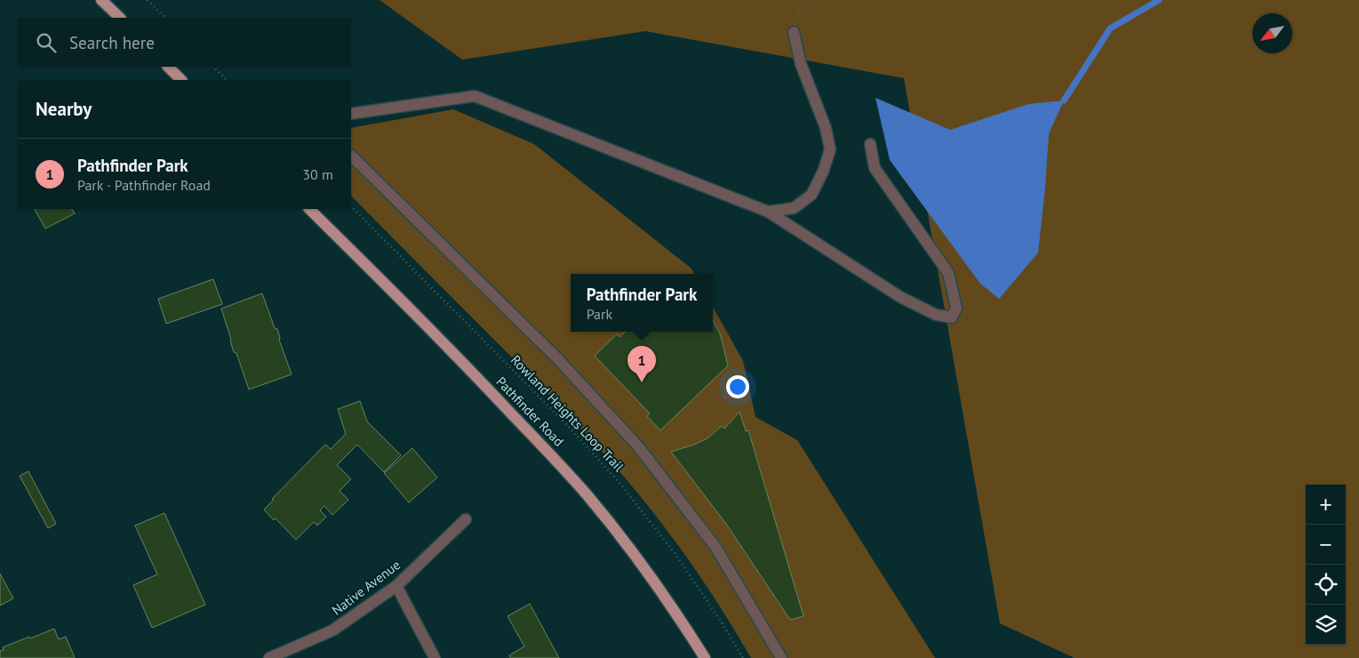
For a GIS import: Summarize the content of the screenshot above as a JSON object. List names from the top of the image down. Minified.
{"streets":{"main road":["Pathfinder Road"],"street":["Native Avenue"],"path":["Rowland Heights Loop Trail"]},"north":"bottom left","page":{"search":"Search here","heading":"Nearby","list":[{"mark":"1","name":"Pathfinder Park","note":"Park · Pathfinder Road","value":"30 m"}],"popup":["Pathfinder Park","Park"],"pins":"1","map_buttons":["+","−"]}}
